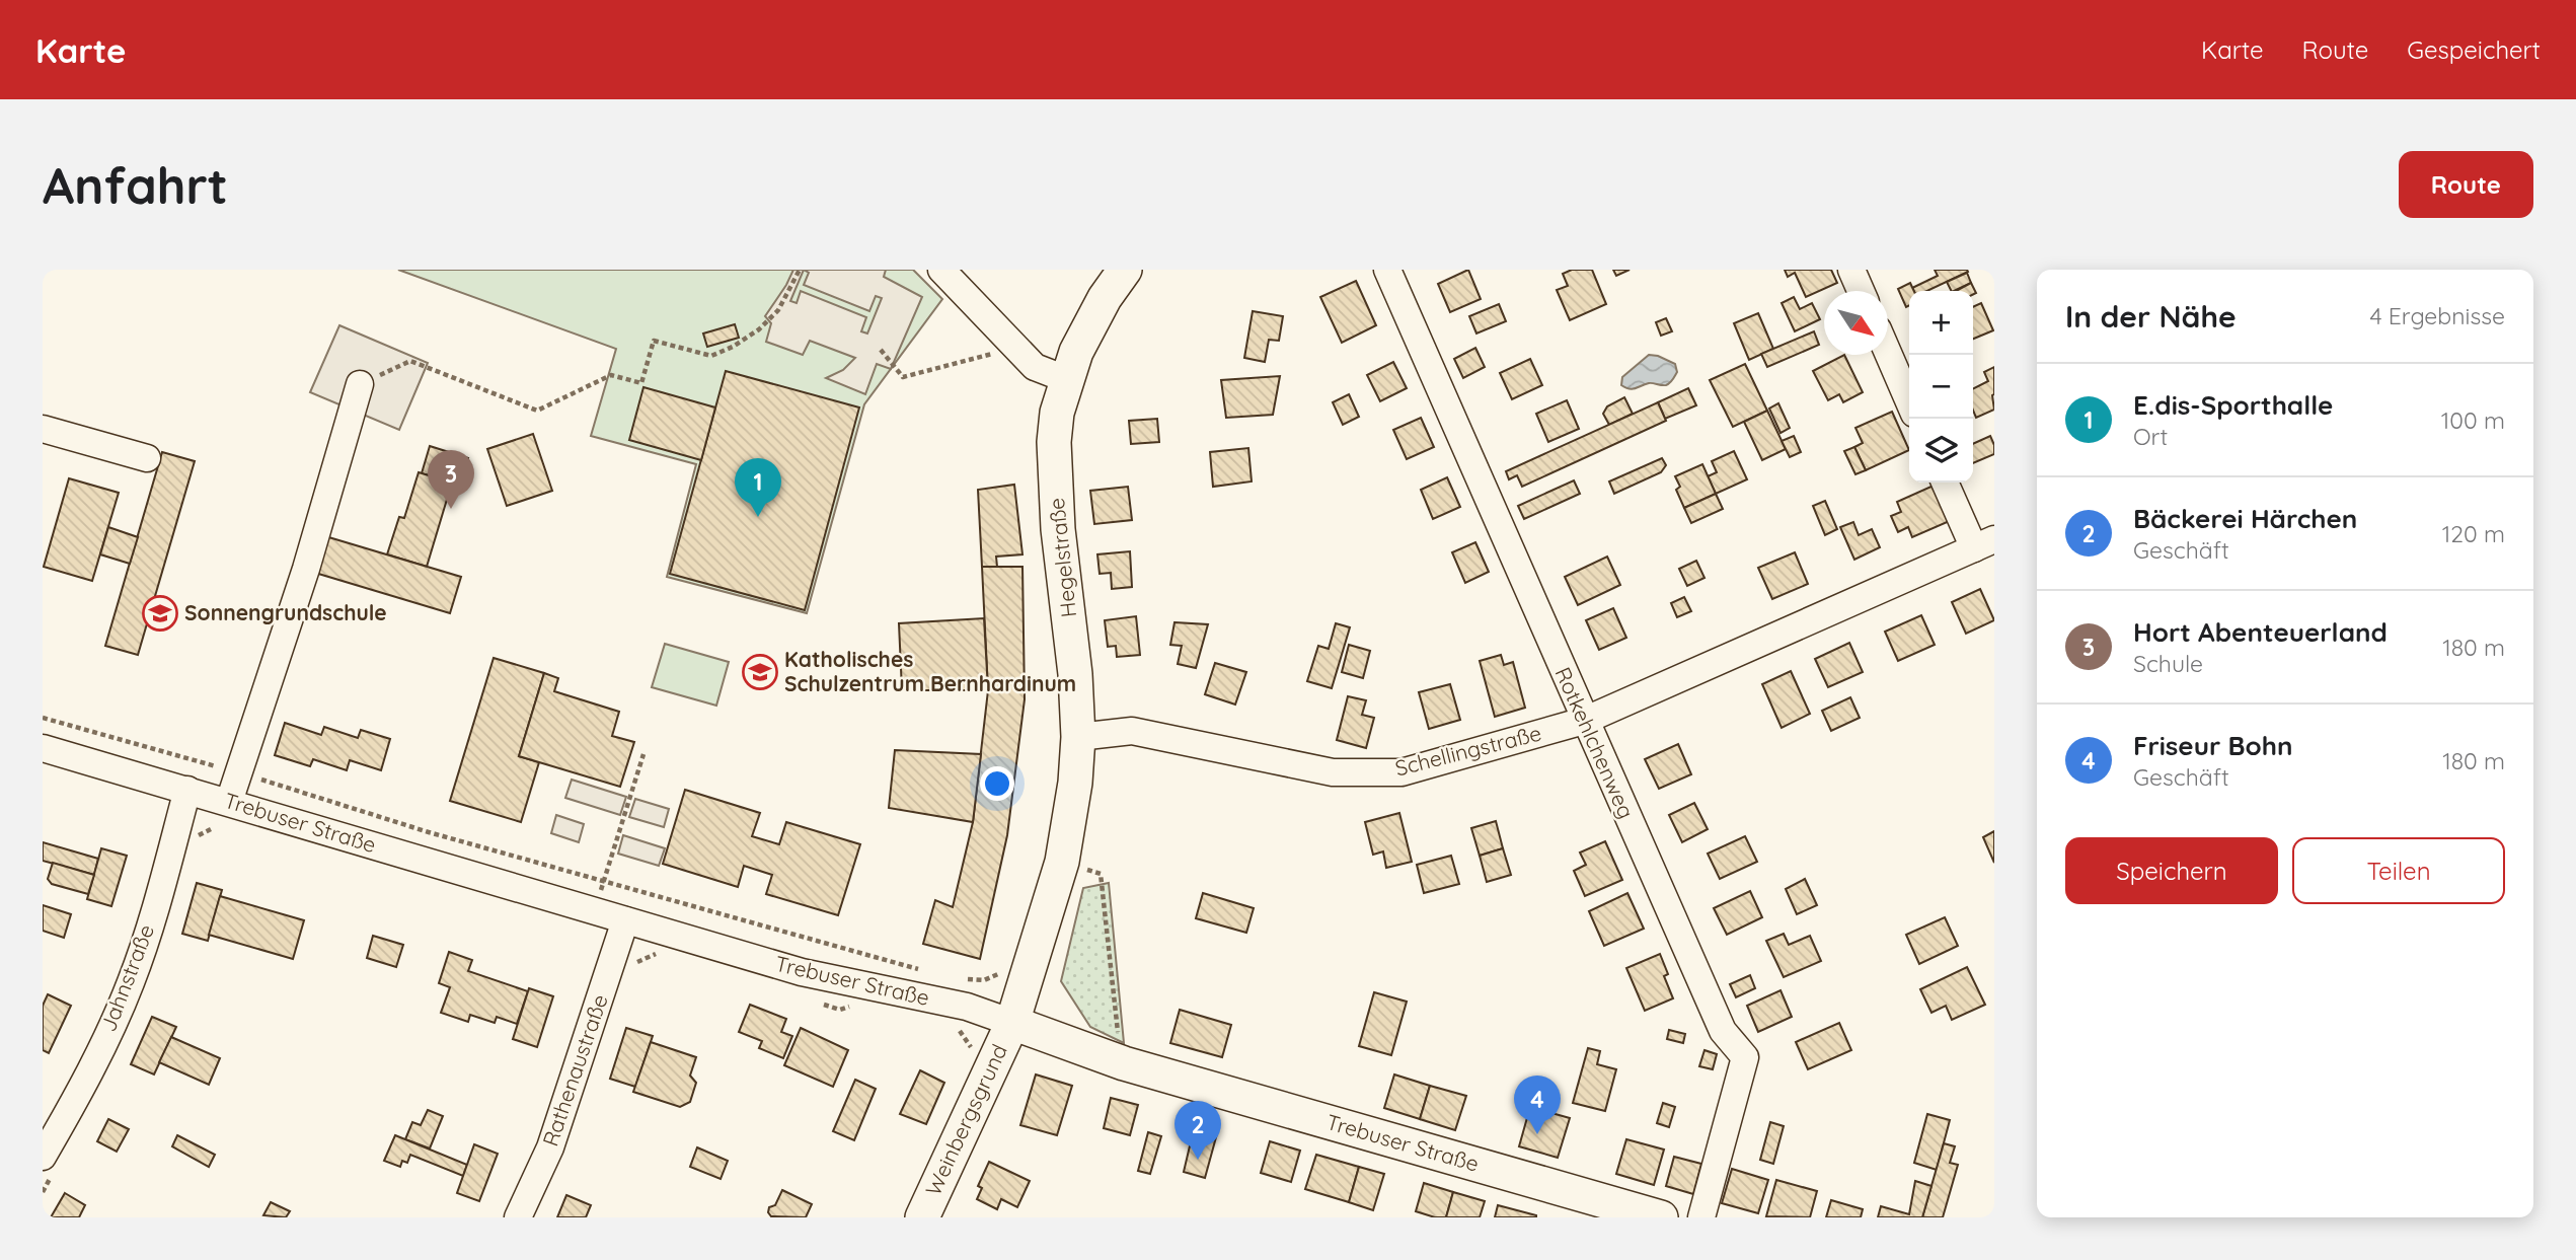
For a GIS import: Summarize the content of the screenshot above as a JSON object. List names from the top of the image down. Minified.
{"streets":{"main road":["Hegelstraße","Trebuser Straße","Weinbergsgrund"],"street":["Rotkehlchenweg","Schellingstraße","Jahnstraße","Rathenaustraße"]},"crossings":[["Hegelstraße","Schellingstraße"],["Hegelstraße","Trebuser Straße"],["Hegelstraße","Weinbergsgrund"],["Rotkehlchenweg","Schellingstraße"],["Trebuser Straße","Jahnstraße"],["Trebuser Straße","Rathenaustraße"],["Trebuser Straße","Weinbergsgrund"]],"places":{"school or university":["Sonnengrundschule","Katholisches Schulzentrum Bernhardinum"]},"north":"bottom right","page":{"header":"Karte","nav":["Karte","Route","Gespeichert"],"buttons":["Route",["Speichern","Teilen"]],"title":"Anfahrt","heading":["In der Nähe","4 Ergebnisse"],"map_buttons":["+","−"],"list":[{"mark":"1","name":"E.dis-Sporthalle","note":"Ort","value":"100 m"},{"mark":"2","name":"Bäckerei Härchen","note":"Geschäft","value":"120 m"},{"mark":"3","name":"Hort Abenteuerland","note":"Schule","value":"180 m"},{"mark":"4","name":"Friseur Bohn","note":"Geschäft","value":"180 m"}],"pins":["3","1","4","2"]}}
